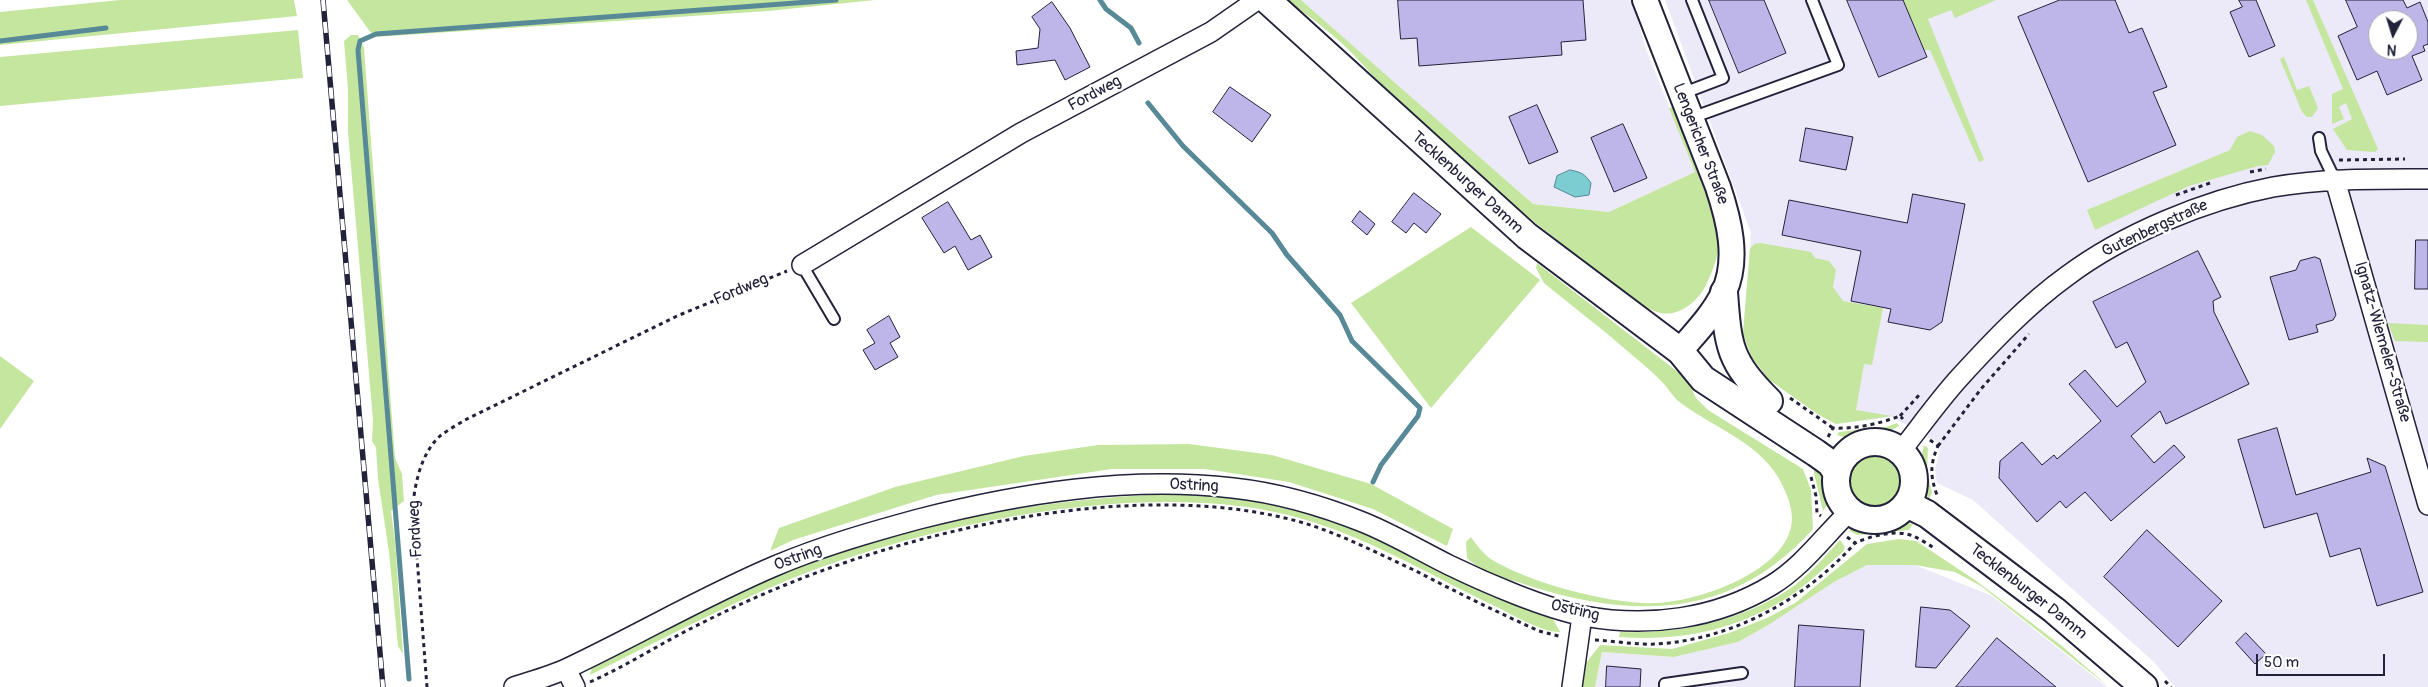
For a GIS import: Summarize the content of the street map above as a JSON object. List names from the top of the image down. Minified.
{"streets":{"main road":["Lengericher Straße","Tecklenburger Damm"],"street":["Fordweg","Gutenbergstraße","Ignatz-Wiemeler-Straße","Ostring"]},"crossings":[["Lengericher Straße","Tecklenburger Damm"],["Tecklenburger Damm","Gutenbergstraße"],["Tecklenburger Damm","Ostring"],["Gutenbergstraße","Ignatz-Wiemeler-Straße"],["Gutenbergstraße","Ostring"]],"scale_bar":"50 m","north":"bottom"}
